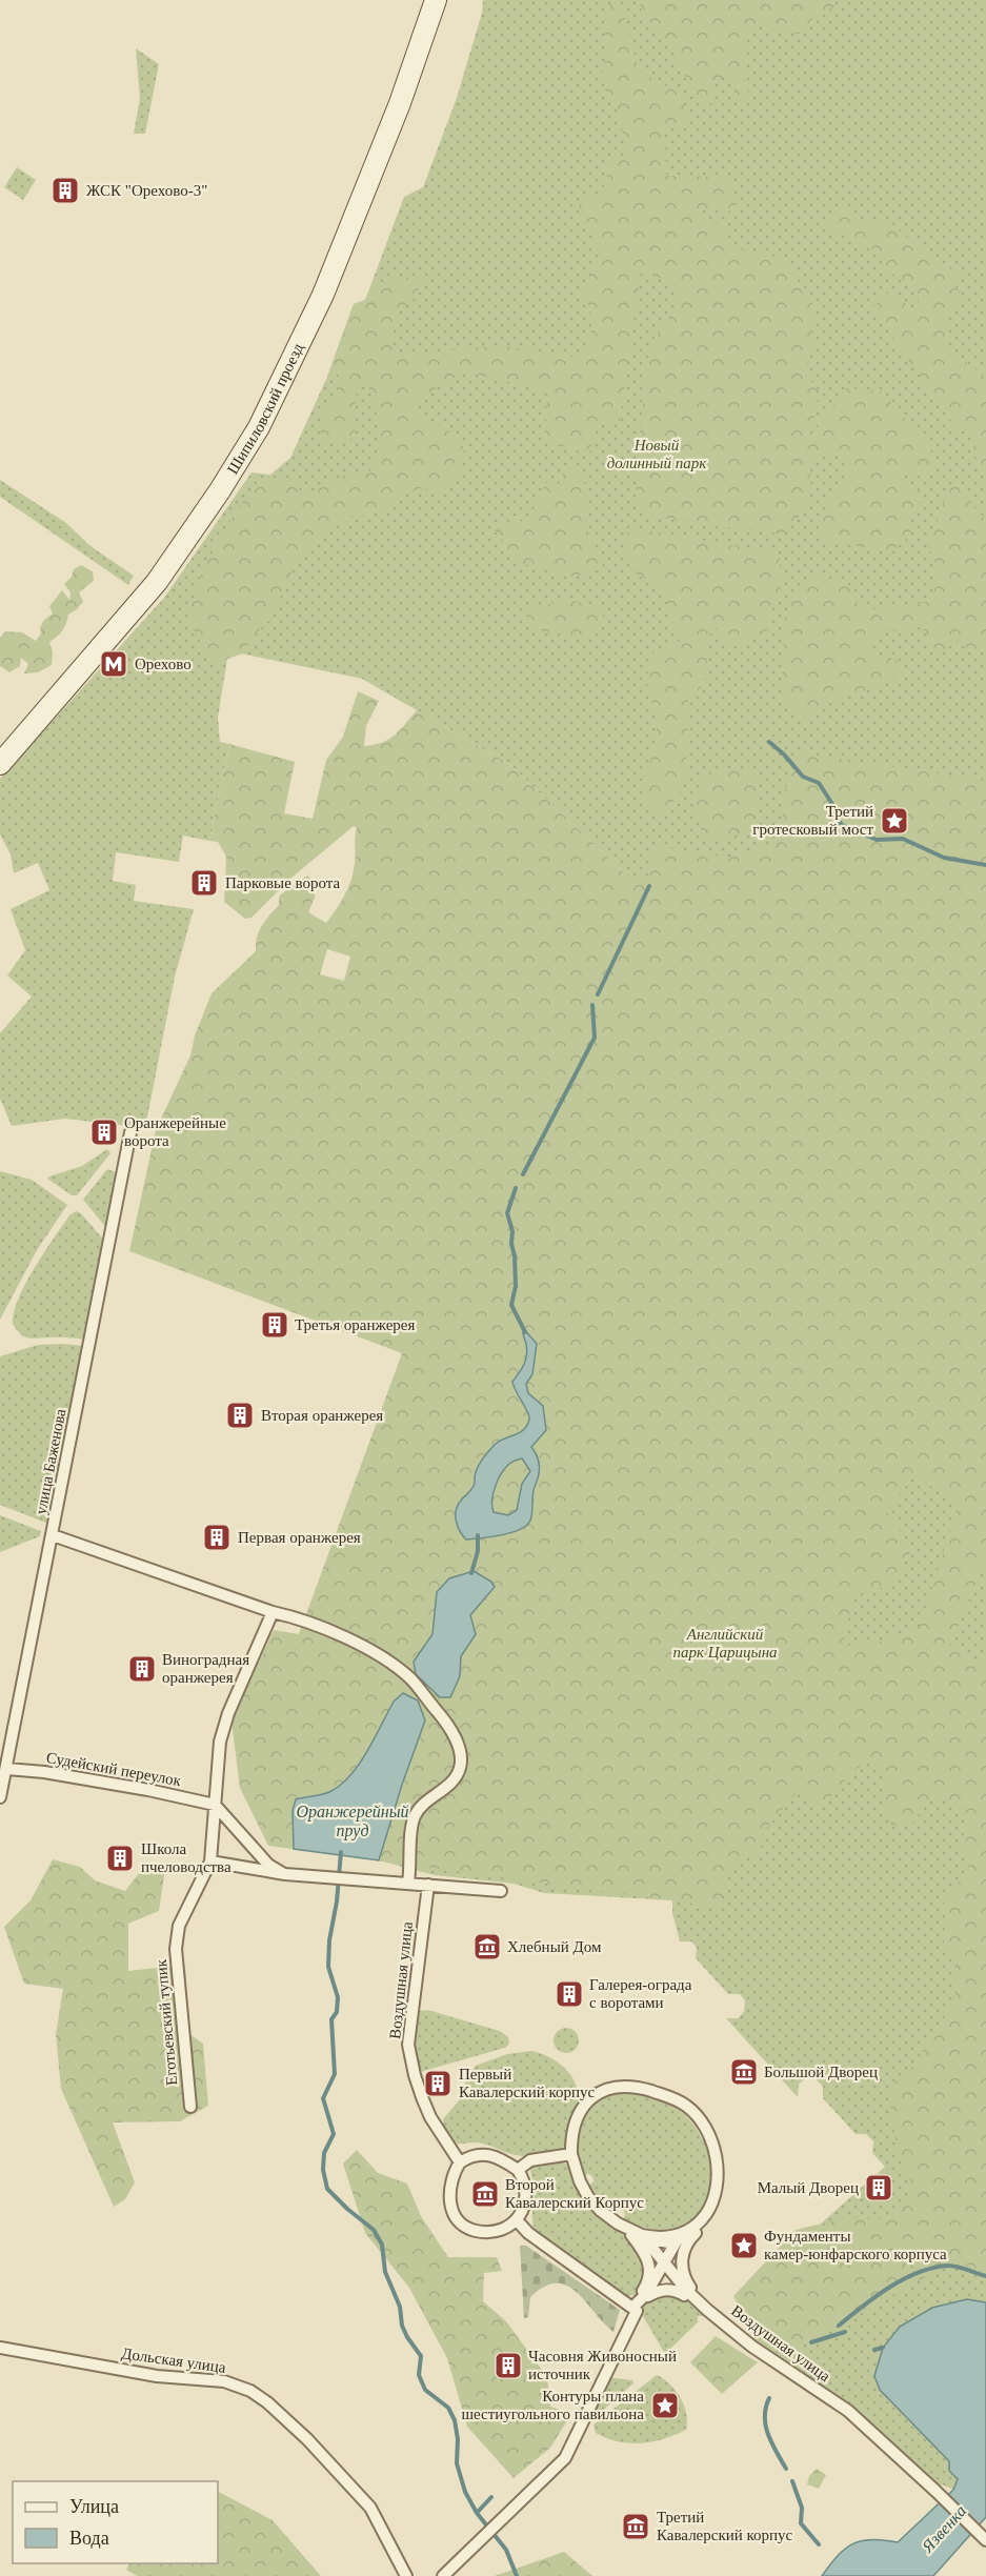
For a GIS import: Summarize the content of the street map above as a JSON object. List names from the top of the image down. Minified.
{"streets":{"main road":["Шипиловский проезд"],"street":["улица Баженова","Судейский переулок","Воздушная улица","Еготьевский тупик","Дольская улица"]},"crossings":[["улица Баженова","Судейский переулок"],["Судейский переулок","Еготьевский тупик"]],"water":["Оранжерейный пруд","Язвенка"],"parks":["Новый долинный парк","Английский парк Царицына"],"places":{"building":["ЖСК \"Орехово-3\"","Парковые ворота","Оранжерейные ворота","Третья оранжерея","Вторая оранжерея","Первая оранжерея","Виноградная оранжерея","Школа пчеловодства","Галерея-ограда с воротами","Первый Кавалерский корпус","Малый Дворец","Часовня Живоносный источник"],"metro station":["Орехово"],"place":["Третий гротесковый мост","Фундаменты камер-юнфарского корпуса","Контуры плана шестиугольного павильона"],"museum":["Хлебный Дом","Большой Дворец","Второй Кавалерский Корпус","Третий Кавалерский корпус"]},"legend":["Улица","Вода"]}
